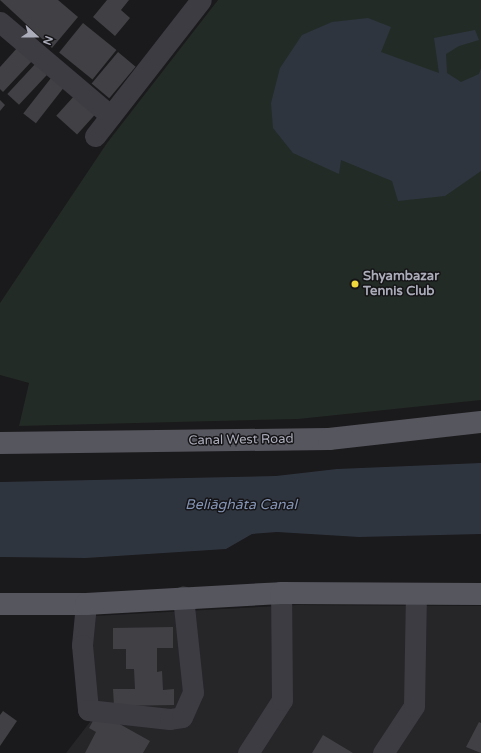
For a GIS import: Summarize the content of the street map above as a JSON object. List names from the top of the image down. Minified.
{"streets":{"main road":["Canal West Road"]},"water":["Beliāghāta Canal"],"places":["Shyambazar Tennis Club"],"north":"right"}
